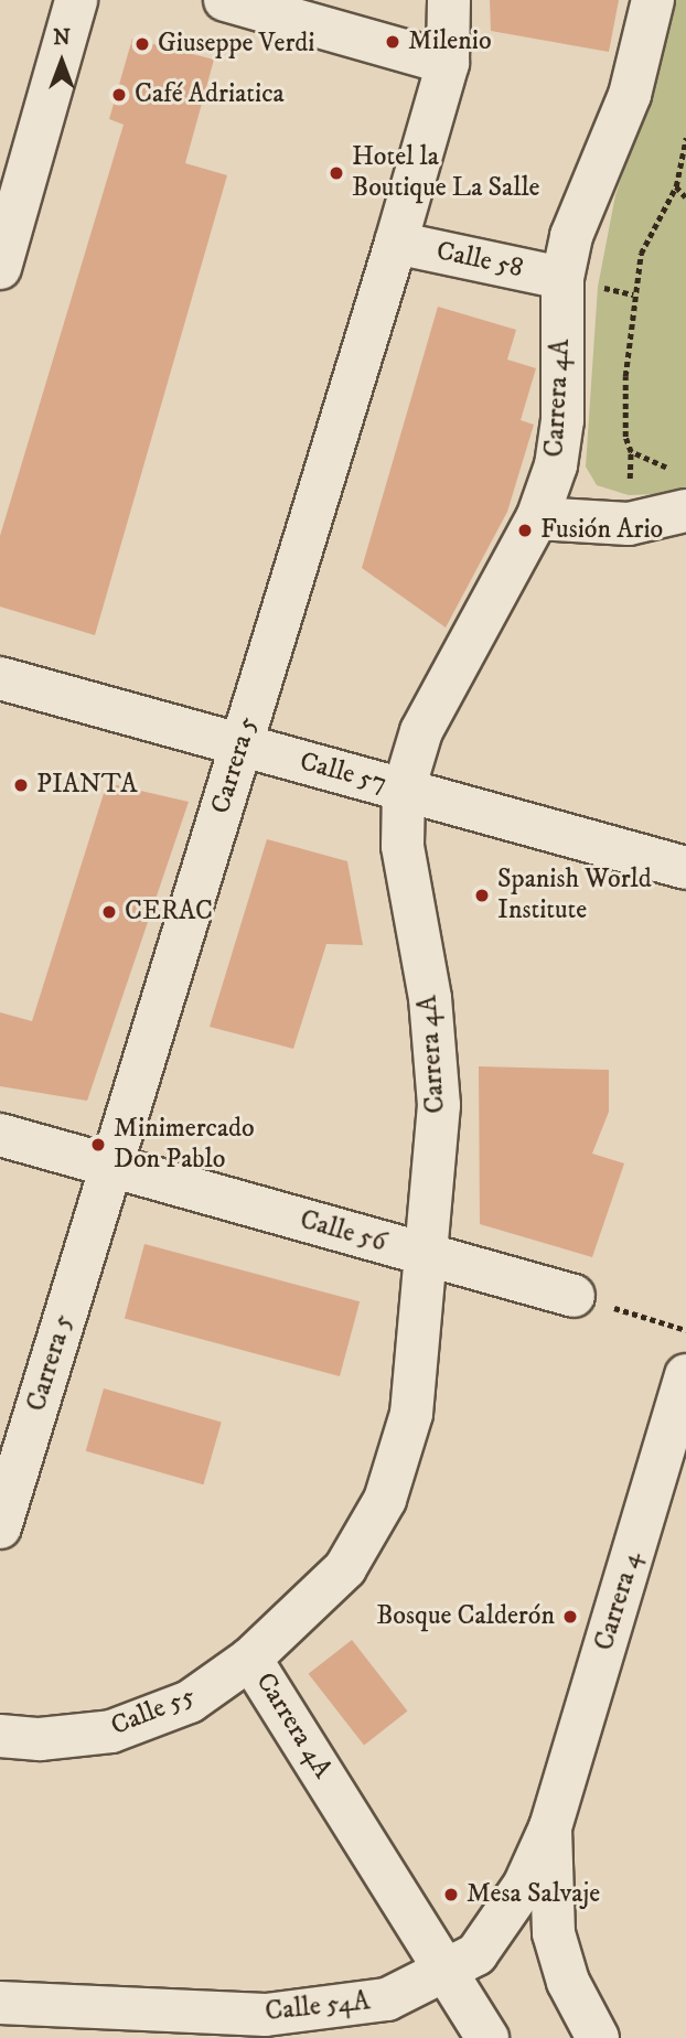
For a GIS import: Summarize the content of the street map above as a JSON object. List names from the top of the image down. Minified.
{"streets":{"street":["Calle 58","Carrera 4A","Carrera 5","Calle 57","Calle 56","Carrera 4","Calle 55","Calle 54A"]},"crossings":[["Calle 58","Carrera 4A"],["Calle 58","Carrera 5"],["Carrera 4A","Calle 57"],["Carrera 4A","Calle 56"],["Carrera 4A","Calle 55"],["Carrera 4A","Calle 54A"],["Carrera 5","Calle 57"],["Carrera 5","Calle 56"],["Carrera 4","Calle 54A"]],"places":["Milenio","Giuseppe Verdi","Café Adriatica","Hotel la Boutique La Salle","Fusión Ario","PIANTA","Spanish World Institute","CERAC","Minimercado Don Pablo","Bosque Calderón","Mesa Salvaje"],"north":"top"}
